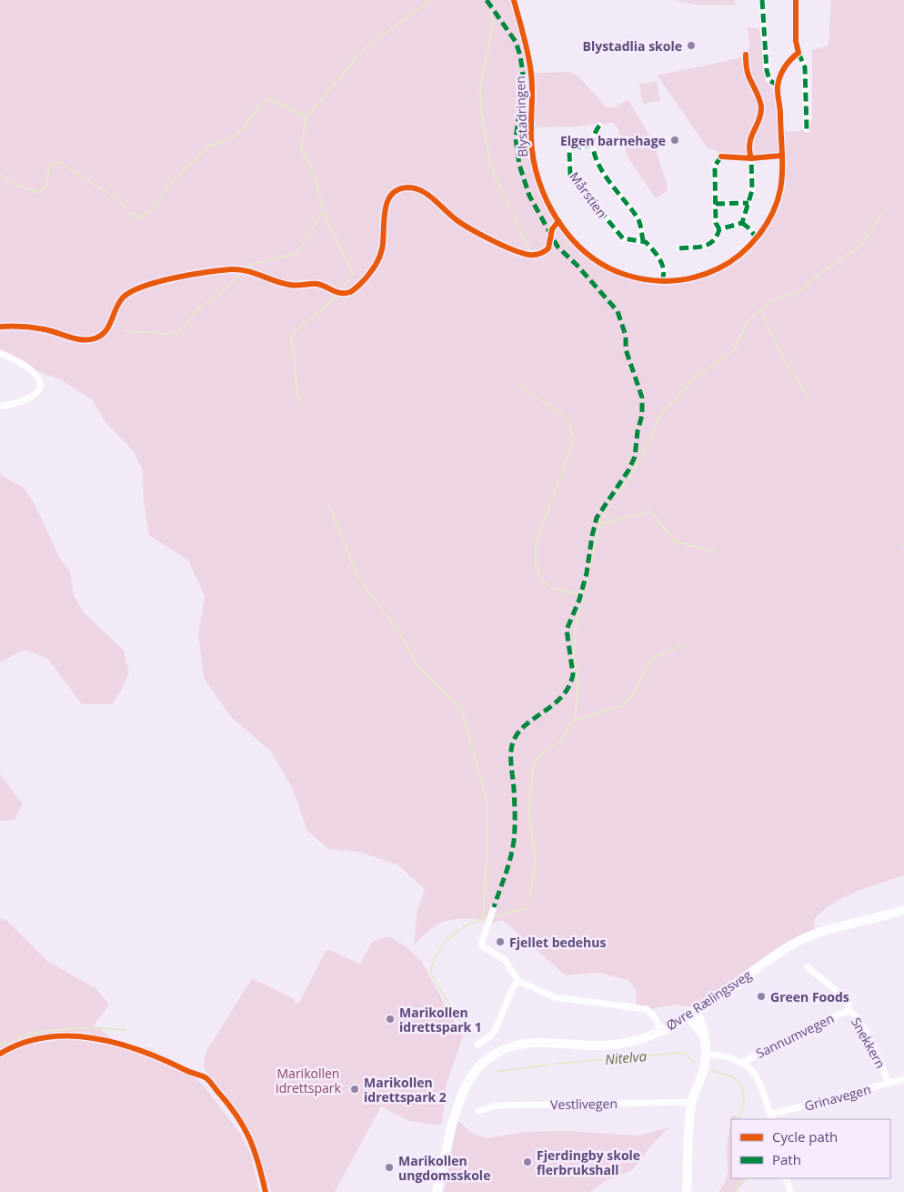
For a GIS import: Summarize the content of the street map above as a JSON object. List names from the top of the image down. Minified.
{"streets":{"main road":["Øvre Rælingsveg"],"street":["Blystadringen","Mårstien","Sannumvegen","Snekkern","Grinavegen","Vestlivegen"]},"crossings":[["Sannumvegen","Snekkern"],["Snekkern","Grinavegen"]],"water":["Nitelva"],"parks":["Marikollen idrettspark"],"places":["Blystadlia skole","Elgen barnehage","Fjellet bedehus","Green Foods","Marikollen idrettspark 1","Marikollen idrettspark 2","Fjerdingby skole flerbrukshall","Marikollen ungdomsskole"],"legend":["Cycle path","Path"]}
